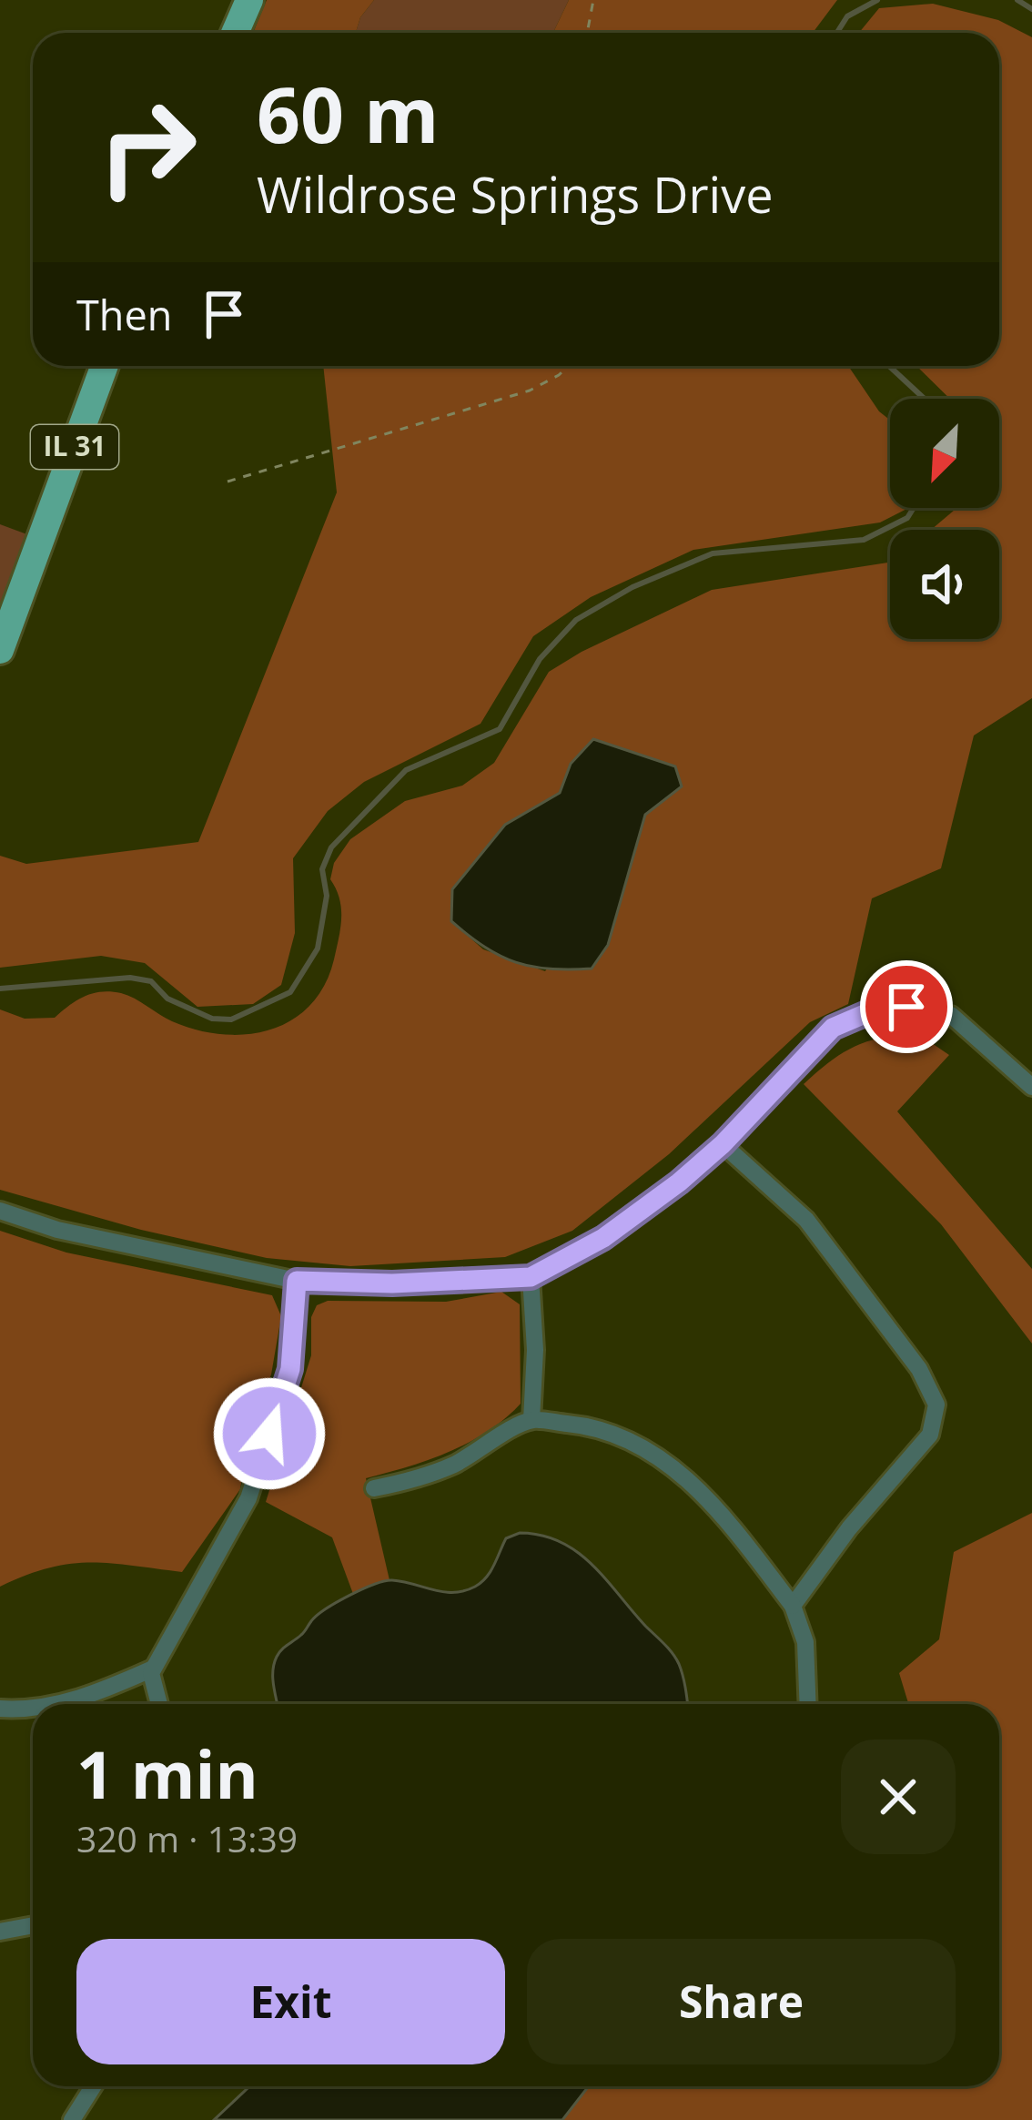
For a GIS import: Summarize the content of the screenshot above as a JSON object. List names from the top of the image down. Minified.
{"streets":{"main road":["IL 31"]},"north":"bottom left","page":{"turn":["60 m","Wildrose Springs Drive"],"then":"Then","heading":["1 min","320 m · 13:39"],"buttons":["Exit","Share"]}}
